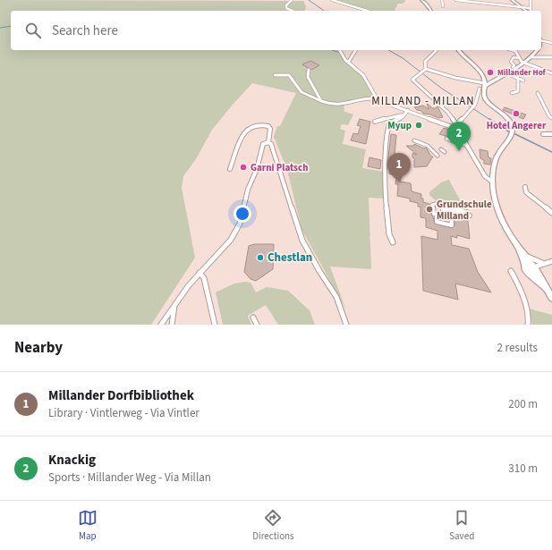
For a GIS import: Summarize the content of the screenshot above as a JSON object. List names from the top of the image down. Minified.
{"districts":["MILLAND - MILLAN"],"places":["Millander Hof","Hotel Angerer","Myup","Garni Platsch","Grundschule Milland","Chestlan"],"page":{"search":"Search here","pins":["2","1"],"heading":["Nearby","2 results"],"list":[{"mark":"1","name":"Millander Dorfbibliothek","note":"Library · Vintlerweg - Via Vintler","value":"200 m"},{"mark":"2","name":"Knackig","note":"Sports · Millander Weg - Via Millan","value":"310 m"}],"nav":["Map","Directions","Saved"]}}
